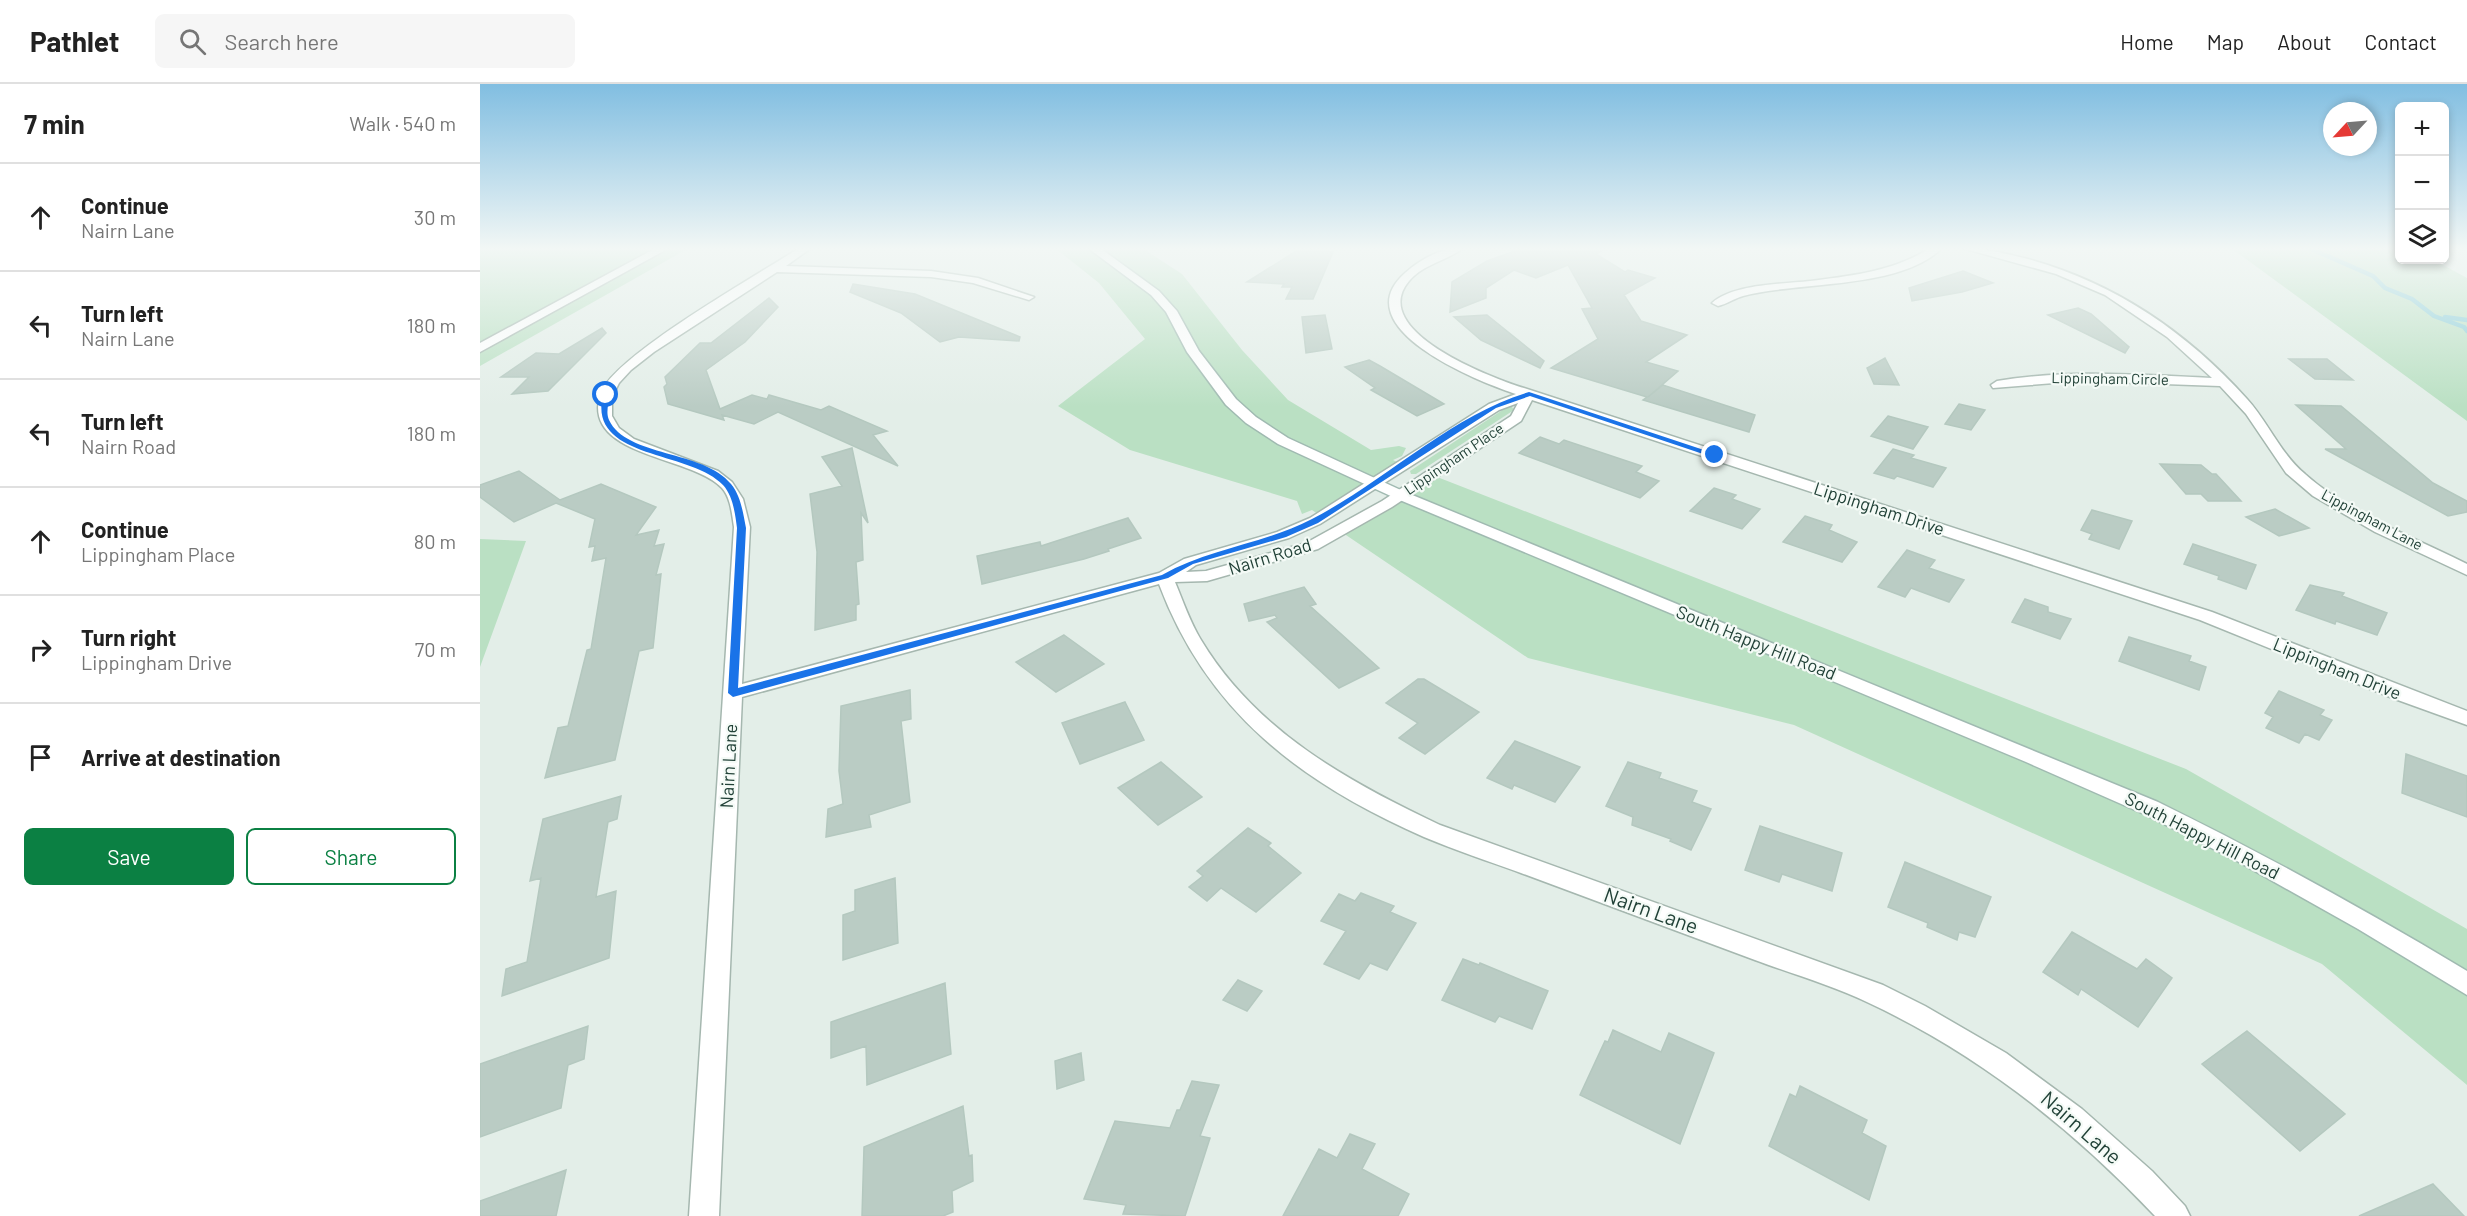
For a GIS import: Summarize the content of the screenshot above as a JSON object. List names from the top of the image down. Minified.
{"streets":{"street":["Lippingham Circle","Lippingham Place","Lippingham Drive","Lippingham Lane","Nairn Road","South Happy Hill Road","Nairn Lane"]},"crossings":[["Lippingham Circle","Lippingham Lane"],["Lippingham Place","Lippingham Drive"],["Lippingham Place","Nairn Road"],["Lippingham Place","South Happy Hill Road"],["Nairn Road","South Happy Hill Road"],["Nairn Road","Nairn Lane"]],"north":"bottom left","page":{"header":"Pathlet","search":"Search here","nav":["Home","Map","About","Contact"],"heading":["7 min","Walk · 540 m"],"map_buttons":["+","−"],"list":[["Continue","Nairn Lane","30 m"],["Turn left","Nairn Lane","180 m"],["Turn left","Nairn Road","180 m"],["Continue","Lippingham Place","80 m"],["Turn right","Lippingham Drive","70 m"],"Arrive at destination"],"buttons":["Save","Share"]}}
